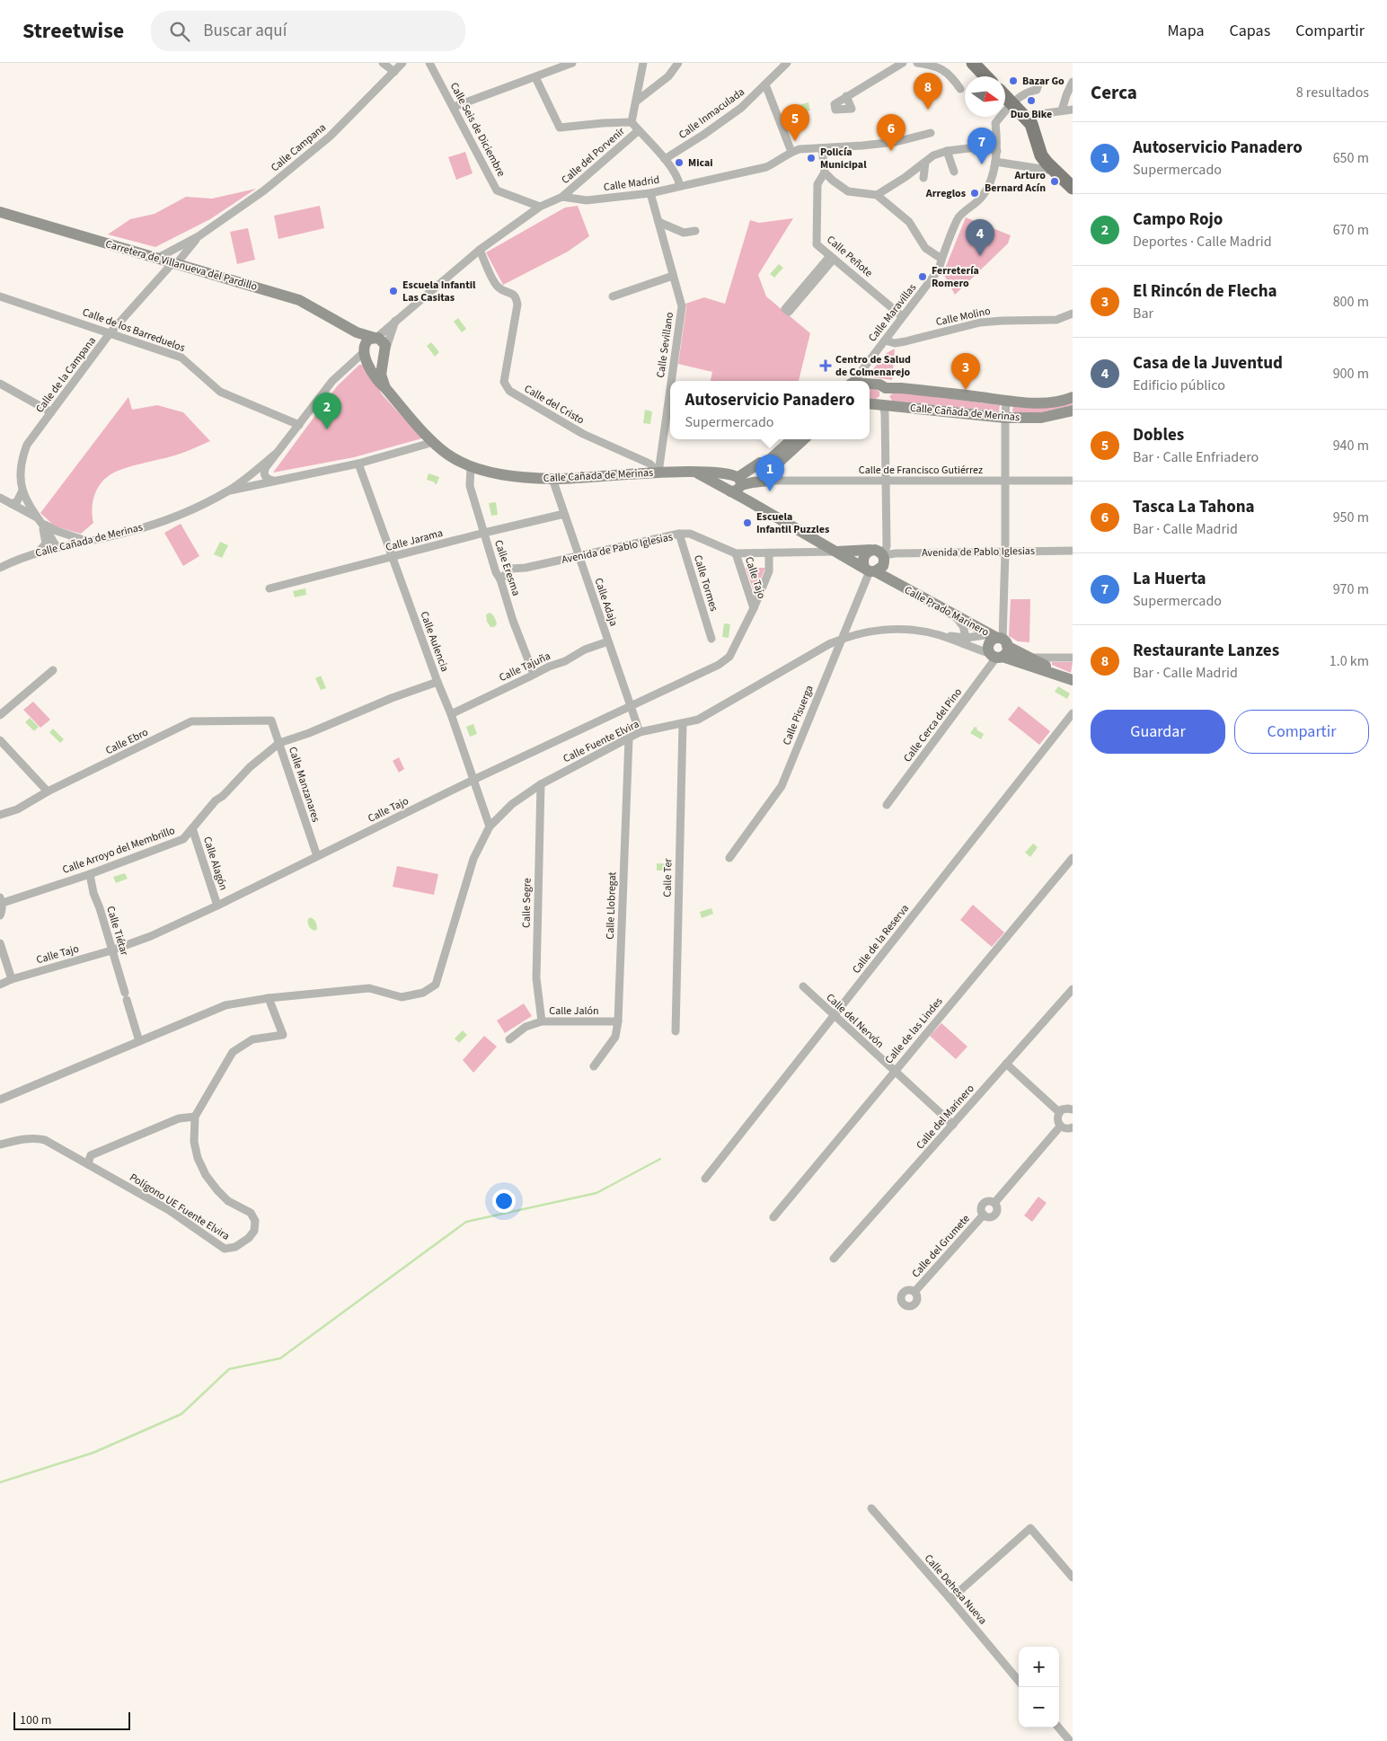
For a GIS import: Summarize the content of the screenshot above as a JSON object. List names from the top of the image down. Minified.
{"streets":{"street":["Calle Inmaculada","Calle Seis de Diciembre","Calle Campana","Calle del Porvenir","Calle Madrid","Calle Peñote","Carretera de Villanueva del Pardillo","Calle Maravillas","Calle Molino","Calle de los Barreduelos","Calle Sevillano","Calle de la Campana","Calle del Cristo","Calle Cañada de Merinas","Calle de Francisco Gutiérrez","Calle Jarama","Avenida de Pablo Iglesias","Calle Eresma","Calle Tajo","Calle Tormes","Calle Adaja","Calle Prado Marinero","Calle Aulencia","Calle Tajuña","Calle Pisuerga","Calle Cerca del Pino","Calle Ebro","Calle Fuente Elvira","Calle Manzanares","Calle Arroyo del Membrillo","Calle Alagón","Calle Ter","Calle Segre","Calle Llobregat","Calle Tiétar","Calle de la Reserva","Calle Jalón","Calle del Nervón","Calle de las Lindes","Calle del Marinero","Polígono UE Fuente Elvira","Calle del Grumete","Calle Dehesa Nueva"]},"crossings":[["Calle Campana","Calle de la Campana"],["Calle del Porvenir","Calle Madrid"],["Calle Madrid","Calle Sevillano"],["Calle Peñote","Calle Maravillas"],["Carretera de Villanueva del Pardillo","Calle de la Campana"],["Carretera de Villanueva del Pardillo","Calle Cañada de Merinas"],["Calle Maravillas","Calle Molino"],["Calle de los Barreduelos","Calle de la Campana"],["Calle Sevillano","Calle del Cristo"],["Calle Sevillano","Calle Cañada de Merinas"],["Calle de la Campana","Calle Cañada de Merinas"],["Calle del Cristo","Calle Cañada de Merinas"],["Calle Cañada de Merinas","Calle de Francisco Gutiérrez"],["Calle Cañada de Merinas","Calle Eresma"],["Calle Cañada de Merinas","Calle Adaja"],["Calle Cañada de Merinas","Calle Prado Marinero"],["Calle Jarama","Calle Eresma"],["Calle Jarama","Calle Adaja"],["Calle Jarama","Calle Aulencia"],["Avenida de Pablo Iglesias","Calle Eresma"],["Avenida de Pablo Iglesias","Calle Tajo"],["Avenida de Pablo Iglesias","Calle Tormes"],["Avenida de Pablo Iglesias","Calle Adaja"],["Avenida de Pablo Iglesias","Calle Prado Marinero"],["Avenida de Pablo Iglesias","Calle Pisuerga"],["Calle Eresma","Calle Tajuña"],["Calle Tajo","Calle Adaja"],["Calle Tajo","Calle Aulencia"],["Calle Tajo","Calle Manzanares"],["Calle Tajo","Calle Alagón"],["Calle Tajo","Calle Tiétar"],["Calle Adaja","Calle Tajuña"],["Calle Adaja","Calle Fuente Elvira"],["Calle Prado Marinero","Calle Pisuerga"],["Calle Prado Marinero","Calle Cerca del Pino"],["Calle Prado Marinero","Calle Fuente Elvira"],["Calle Aulencia","Calle Tajuña"],["Calle Aulencia","Calle Fuente Elvira"],["Calle Aulencia","Calle Arroyo del Membrillo"],["Calle Pisuerga","Calle Fuente Elvira"],["Calle Cerca del Pino","Calle Fuente Elvira"],["Calle Ebro","Calle Manzanares"],["Calle Fuente Elvira","Calle Ter"],["Calle Fuente Elvira","Calle Segre"],["Calle Fuente Elvira","Calle Llobregat"],["Calle Fuente Elvira","Polígono UE Fuente Elvira"],["Calle Manzanares","Calle Arroyo del Membrillo"],["Calle Arroyo del Membrillo","Calle Alagón"],["Calle Arroyo del Membrillo","Calle Tiétar"],["Calle Segre","Calle Jalón"],["Calle Llobregat","Calle Jalón"],["Calle de la Reserva","Calle del Nervón"],["Calle del Nervón","Calle de las Lindes"],["Calle del Nervón","Calle del Marinero"]],"places":{"other":["Bazar Go","Duo Bike","Policía Municipal","Micai","Arturo Bernard Acín","Arreglos","Ferretería Romero","Escuela Infantil Las Casitas","Escuela Infantil Puzzles"],"health":["Centro de Salud de Colmenarejo"]},"scale_bar":"100 m","north":"right","page":{"header":"Streetwise","search":"Buscar aquí","nav":["Mapa","Capas","Compartir"],"heading":["Cerca","8 resultados"],"pins":["8","5","6","7","4","3","2","1"],"list":[{"mark":"1","name":"Autoservicio Panadero","note":"Supermercado","value":"650 m"},{"mark":"2","name":"Campo Rojo","note":"Deportes · Calle Madrid","value":"670 m"},{"mark":"3","name":"El Rincón de Flecha","note":"Bar","value":"800 m"},{"mark":"4","name":"Casa de la Juventud","note":"Edificio público","value":"900 m"},{"mark":"5","name":"Dobles","note":"Bar · Calle Enfriadero","value":"940 m"},{"mark":"6","name":"Tasca La Tahona","note":"Bar · Calle Madrid","value":"950 m"},{"mark":"7","name":"La Huerta","note":"Supermercado","value":"970 m"},{"mark":"8","name":"Restaurante Lanzes","note":"Bar · Calle Madrid","value":"1.0 km"}],"popup":["Autoservicio Panadero","Supermercado"],"buttons":["Guardar","Compartir"],"map_buttons":["+","−"],"scale":"100 m"}}
